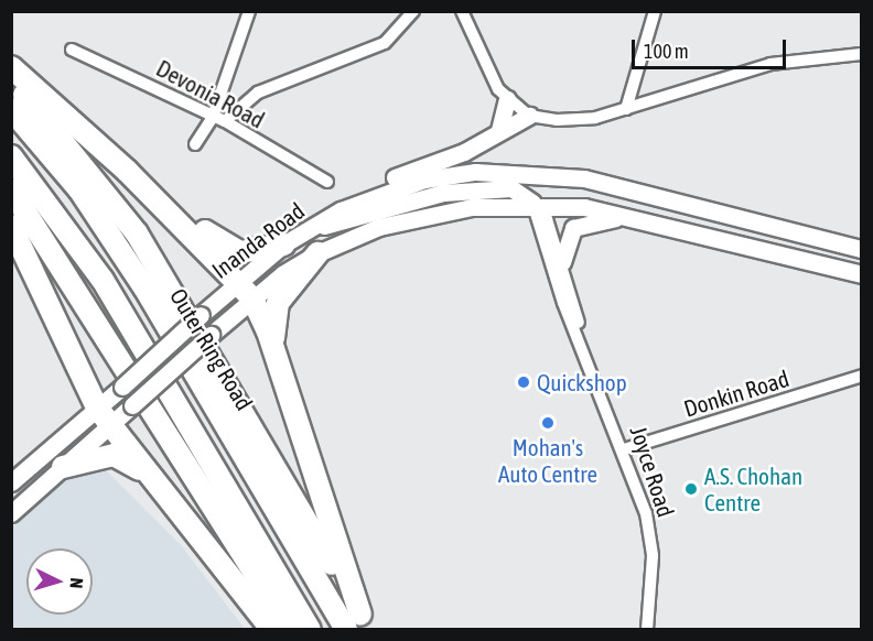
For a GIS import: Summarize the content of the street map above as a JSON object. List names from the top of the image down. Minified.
{"streets":{"highway":["Outer Ring Road"],"main road":["Inanda Road"],"street":["Devonia Road","Donkin Road","Joyce Road"]},"crossings":[["Inanda Road","Joyce Road"],["Donkin Road","Joyce Road"]],"places":["Quickshop","Mohan's Auto Centre","A.S. Chohan Centre"],"scale_bar":"100 m","north":"right"}
